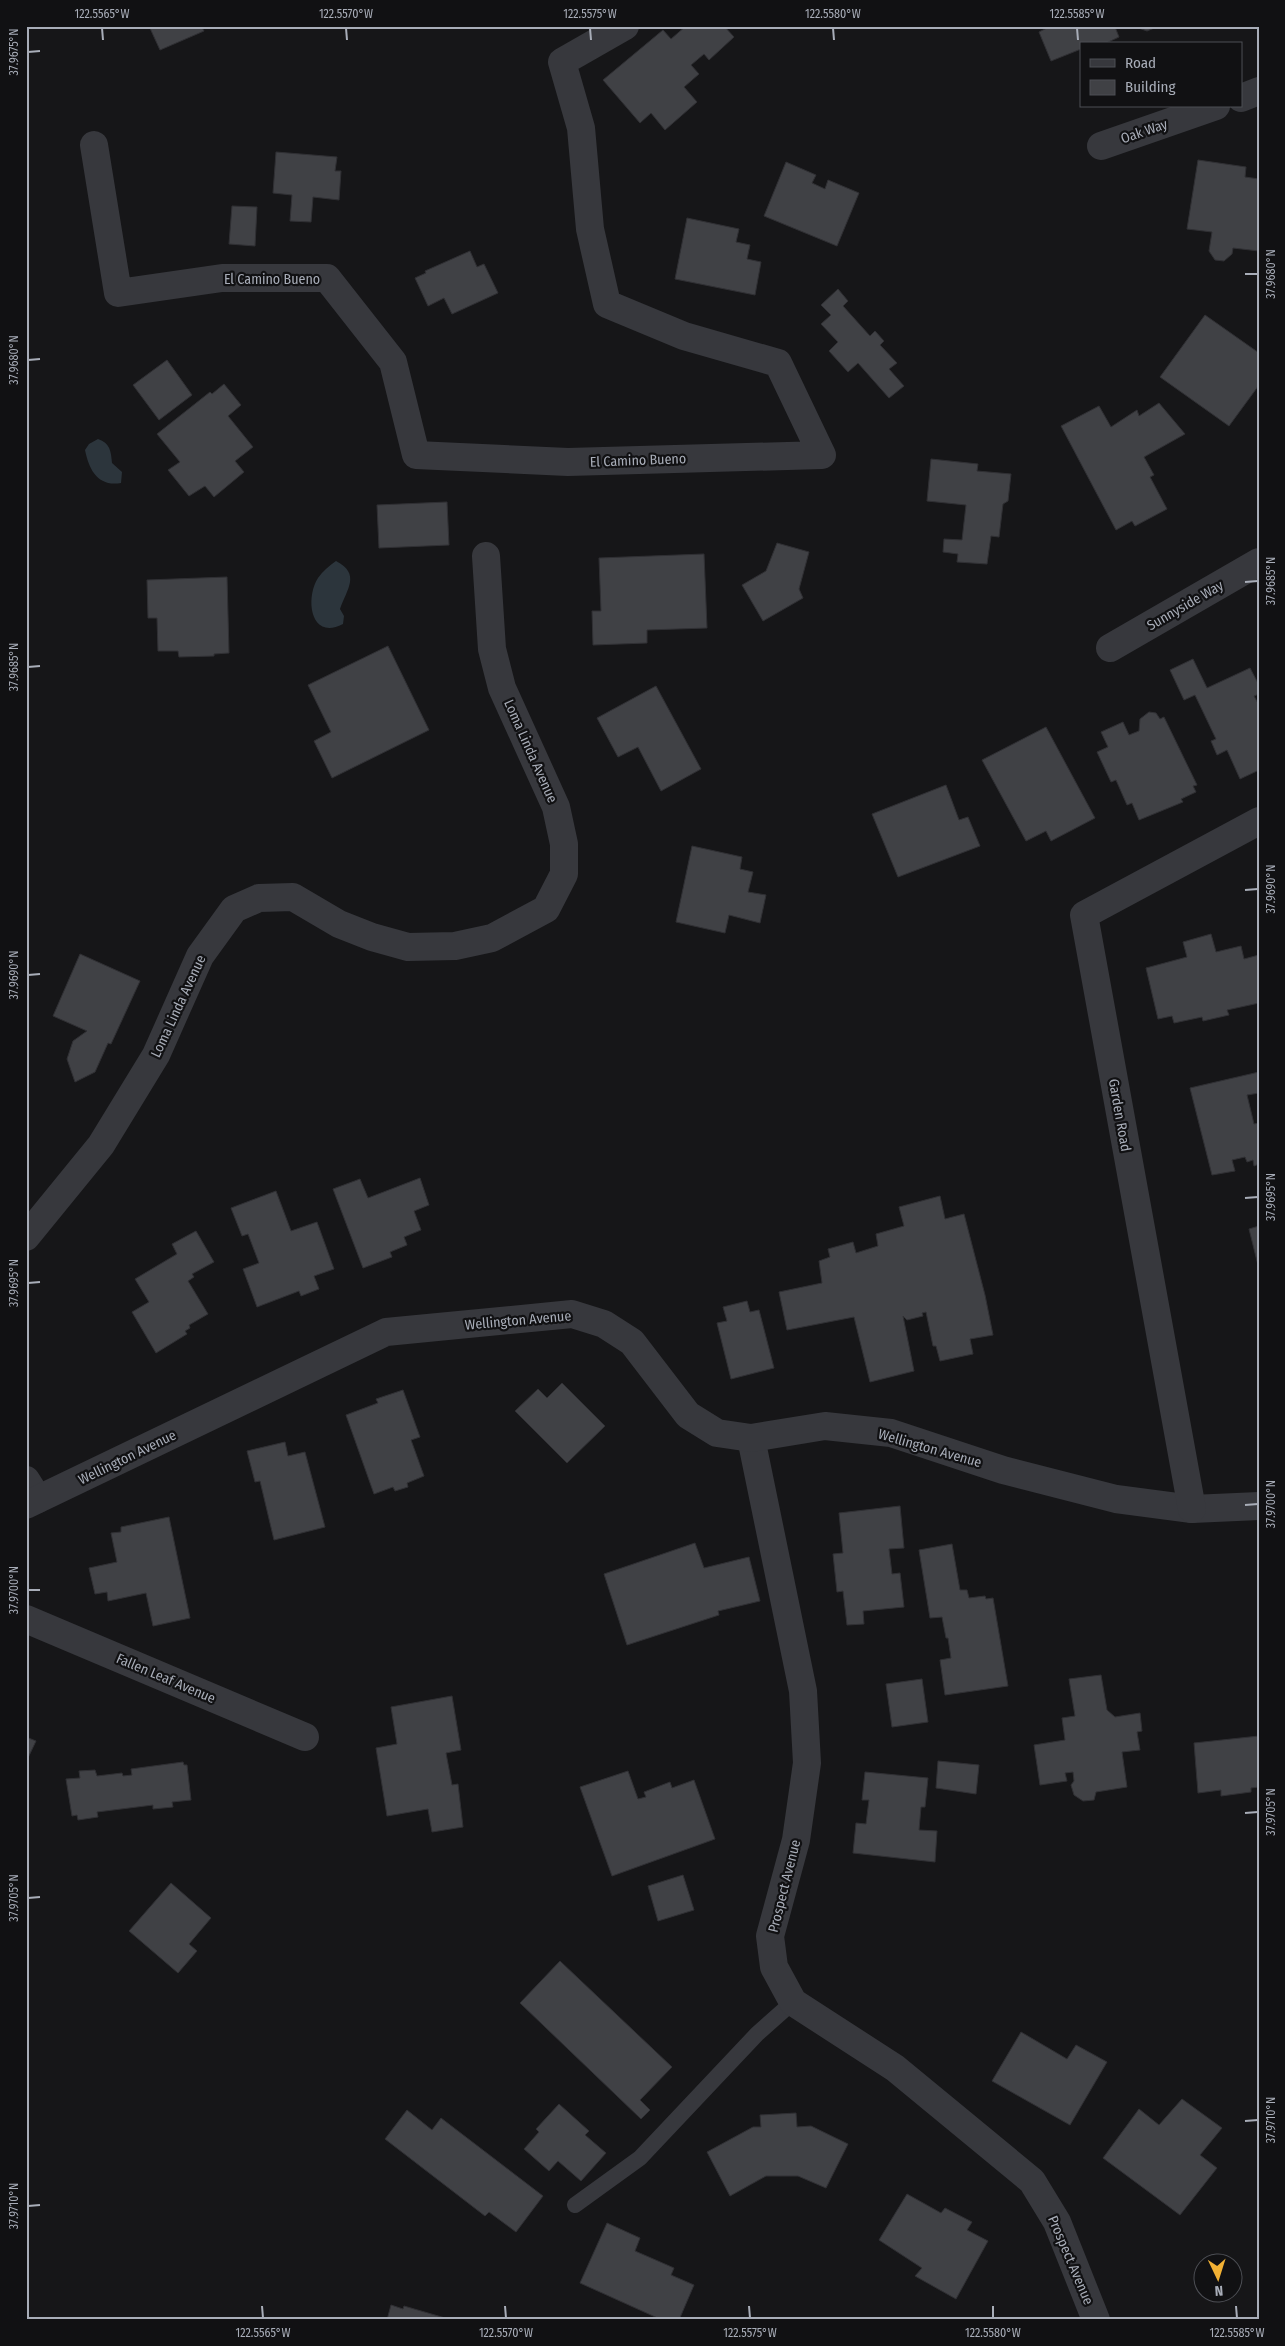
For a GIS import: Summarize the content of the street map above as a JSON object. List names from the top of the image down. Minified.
{"streets":{"street":["Oak Way","El Camino Bueno","Sunnyside Way","Loma Linda Avenue","Garden Road","Wellington Avenue","Fallen Leaf Avenue","Prospect Avenue"]},"crossings":[["Garden Road","Wellington Avenue"],["Wellington Avenue","Prospect Avenue"]],"legend":["Road","Building"],"north":"bottom","coordinates":["122.5565°W","122.5570°W","122.5575°W","122.5580°W","122.5585°W","37.9675°N","37.9680°N","37.9685°N","37.9690°N","37.9695°N","37.9700°N","37.9705°N","37.9710°N"]}
